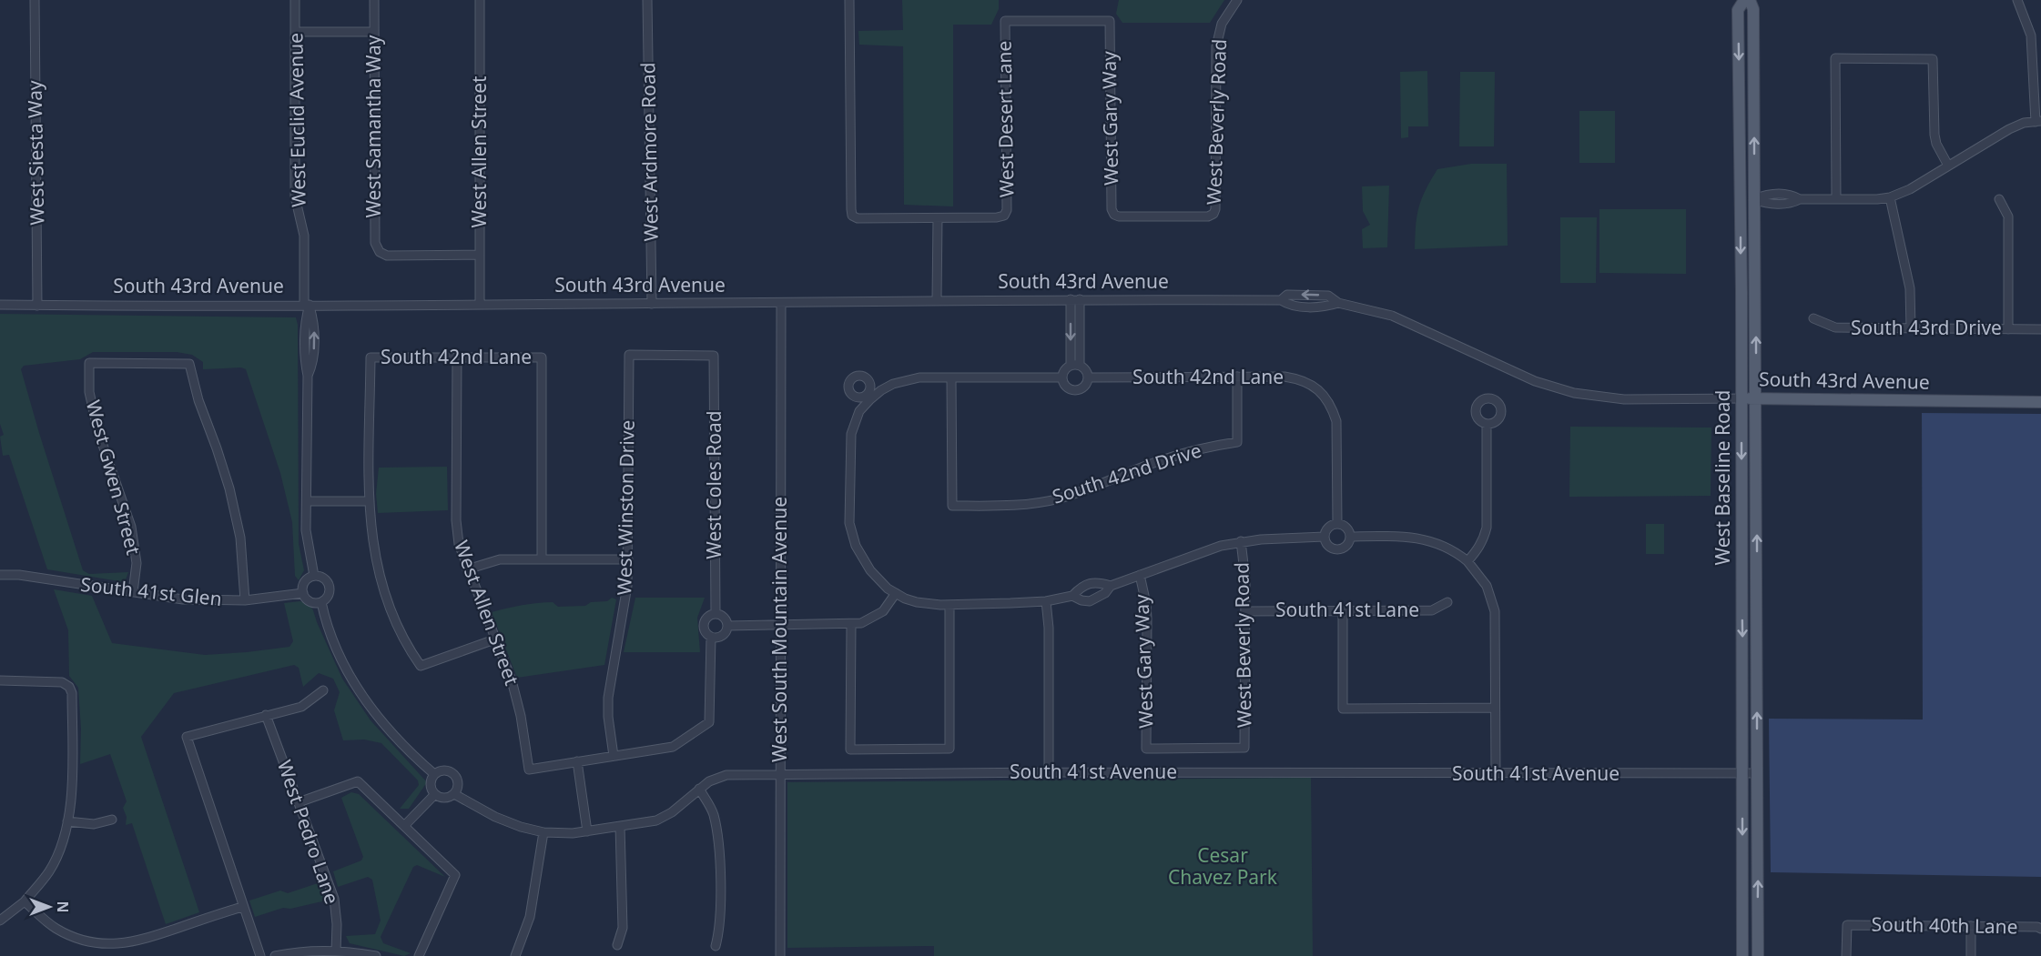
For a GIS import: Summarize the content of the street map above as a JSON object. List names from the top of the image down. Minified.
{"streets":{"main road":["South 43rd Avenue","West Baseline Road"],"street":["West Gary Way","West Desert Lane","West Euclid Avenue","West Beverly Road","West Samantha Way","West Allen Street","West Ardmore Road","West Siesta Way","South 43rd Drive","South 42nd Lane","South 42nd Drive","West Gwen Street","West Coles Road","West Winston Drive","South 41st Glen","South 41st Lane","West South Mountain Avenue","South 41st Avenue","West Pedro Lane","South 40th Lane"]},"crossings":[["West Gary Way","West Desert Lane"],["West Gary Way","West Beverly Road"],["West Euclid Avenue","South 43rd Avenue"],["West Euclid Avenue","South 41st Glen"],["West Euclid Avenue","South 41st Avenue"],["West Beverly Road","South 41st Lane"],["West Samantha Way","West Allen Street"],["West Allen Street","South 43rd Avenue"],["West Allen Street","South 42nd Lane"],["West Ardmore Road","South 43rd Avenue"],["West Siesta Way","South 43rd Avenue"],["South 43rd Avenue","West Baseline Road"],["South 43rd Avenue","West South Mountain Avenue"],["South 42nd Lane","South 42nd Drive"],["West Gwen Street","South 41st Glen"],["West Baseline Road","South 41st Avenue"],["West Coles Road","West Winston Drive"],["West South Mountain Avenue","South 41st Avenue"]],"parks":["Cesar Chavez Park"],"north":"right"}
